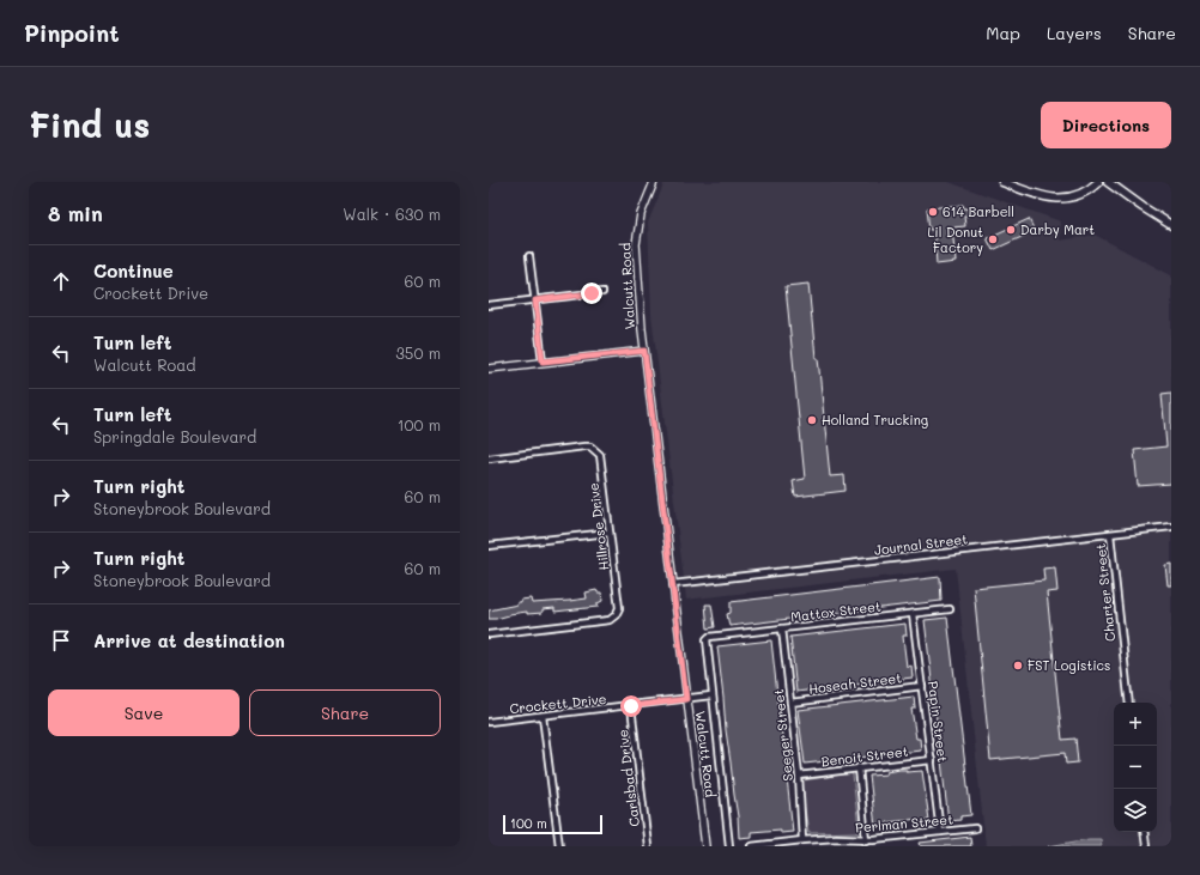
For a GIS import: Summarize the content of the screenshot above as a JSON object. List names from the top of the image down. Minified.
{"streets":{"street":["Walcutt Road","Hillrose Drive","Journal Street","Charter Street","Mattox Street","Hoseah Street","Crockett Drive","Papin Street","Seeger Street","Benoit Street","Carlsbad Drive","Perlman Street"]},"crossings":[["Walcutt Road","Journal Street"],["Walcutt Road","Crockett Drive"],["Journal Street","Charter Street"],["Mattox Street","Crockett Drive"],["Mattox Street","Papin Street"],["Mattox Street","Seeger Street"],["Hoseah Street","Papin Street"],["Hoseah Street","Seeger Street"],["Crockett Drive","Carlsbad Drive"],["Papin Street","Benoit Street"],["Papin Street","Perlman Street"],["Seeger Street","Benoit Street"],["Seeger Street","Perlman Street"]],"places":["614 Barbell","Darby Mart","Lil Donut Factory","Holland Trucking","FST Logistics"],"scale_bar":"100 m","page":{"header":"Pinpoint","nav":["Map","Layers","Share"],"buttons":["Directions",["Save","Share"]],"title":"Find us","heading":["8 min","Walk · 630 m"],"list":[["Continue","Crockett Drive","60 m"],["Turn left","Walcutt Road","350 m"],["Turn left","Springdale Boulevard","100 m"],["Turn right","Stoneybrook Boulevard","60 m"],["Turn right","Stoneybrook Boulevard","60 m"],"Arrive at destination"],"map_buttons":["+","−"],"scale":"100 m"}}
